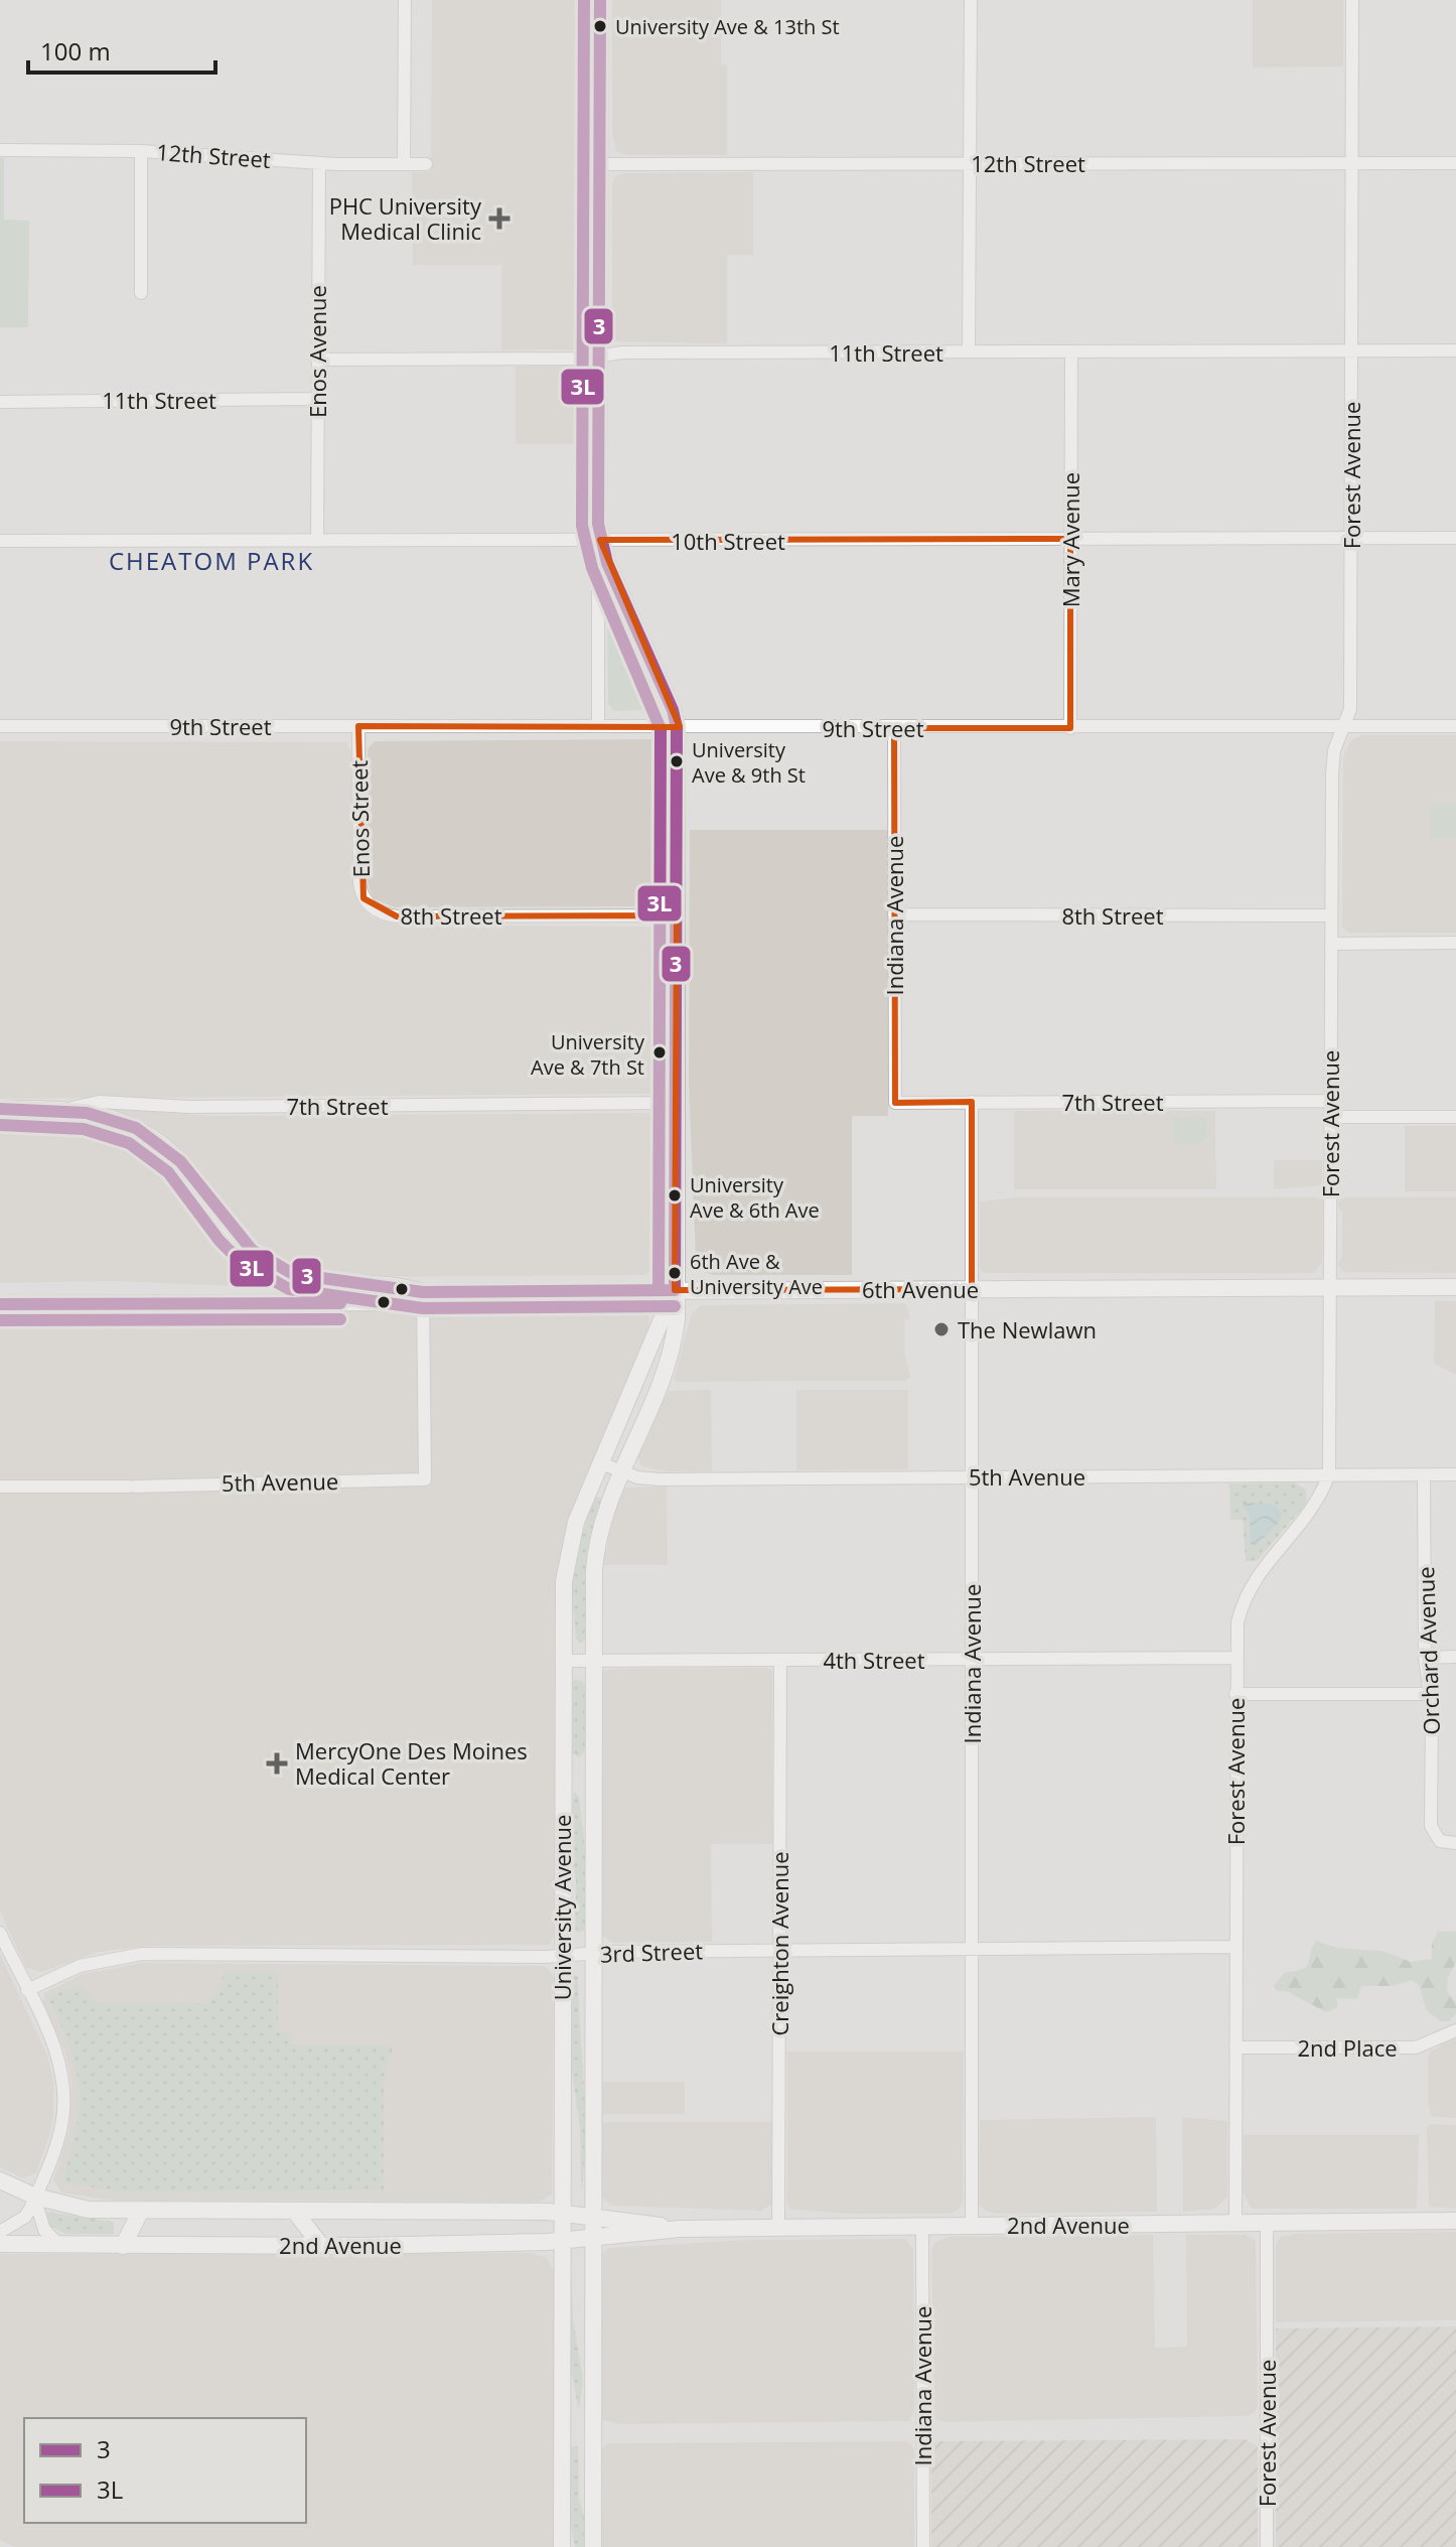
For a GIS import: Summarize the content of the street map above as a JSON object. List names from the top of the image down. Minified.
{"streets":{"main road":["7th Street","6th Avenue","University Avenue","2nd Avenue"],"street":["12th Street","Enos Avenue","11th Street","Forest Avenue","Mary Avenue","10th Street","9th Street","Enos Street","8th Street","Indiana Avenue","5th Avenue","Orchard Avenue","4th Street","Creighton Avenue","3rd Street","2nd Place"]},"crossings":[["12th Street","Enos Avenue"],["12th Street","Forest Avenue"],["12th Street","University Avenue"],["Enos Avenue","11th Street"],["Enos Avenue","10th Street"],["11th Street","Forest Avenue"],["11th Street","Mary Avenue"],["11th Street","University Avenue"],["Forest Avenue","10th Street"],["Forest Avenue","9th Street"],["Forest Avenue","8th Street"],["Forest Avenue","7th Street"],["Forest Avenue","6th Avenue"],["Forest Avenue","5th Avenue"],["Forest Avenue","4th Street"],["Forest Avenue","3rd Street"],["Forest Avenue","2nd Place"],["Forest Avenue","2nd Avenue"],["Mary Avenue","10th Street"],["Mary Avenue","9th Street"],["10th Street","University Avenue"],["9th Street","Enos Street"],["9th Street","Indiana Avenue"],["9th Street","University Avenue"],["Enos Street","8th Street"],["8th Street","Indiana Avenue"],["8th Street","University Avenue"],["Indiana Avenue","7th Street"],["Indiana Avenue","6th Avenue"],["Indiana Avenue","5th Avenue"],["Indiana Avenue","4th Street"],["Indiana Avenue","3rd Street"],["Indiana Avenue","2nd Avenue"],["7th Street","University Avenue"],["6th Avenue","5th Avenue"],["6th Avenue","University Avenue"],["5th Avenue","Orchard Avenue"],["5th Avenue","University Avenue"],["4th Street","University Avenue"],["4th Street","Creighton Avenue"],["University Avenue","3rd Street"],["University Avenue","2nd Avenue"],["Creighton Avenue","3rd Street"],["Creighton Avenue","2nd Avenue"]],"districts":["CHEATOM PARK"],"places":{"other":["University Ave & 13th St","University Ave & 9th St","University Ave & 7th St","University Ave & 6th Ave","6th Ave & University Ave","The Newlawn"],"health":["PHC University Medical Clinic","MercyOne Des Moines Medical Center"]},"lines":["transit line 3","transit line 3L"],"legend":["3","3L"],"scale_bar":"100 m"}
